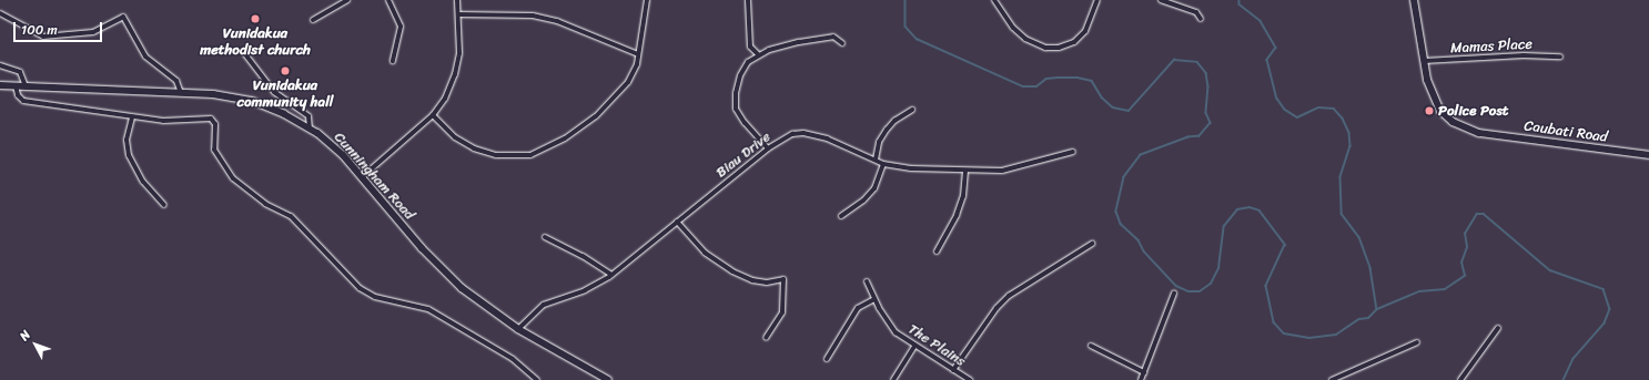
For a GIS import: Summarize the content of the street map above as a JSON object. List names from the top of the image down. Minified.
{"streets":{"main road":["Caubati Road","Cunningham Road"],"street":["Mamas Place","Biau Drive","The Plains"]},"crossings":[["Mamas Place","Caubati Road"],["Biau Drive","Cunningham Road"]],"places":["Vunidakua methodist church","Vunidakua community hall","Police Post"],"scale_bar":"100 m","north":"top left"}
